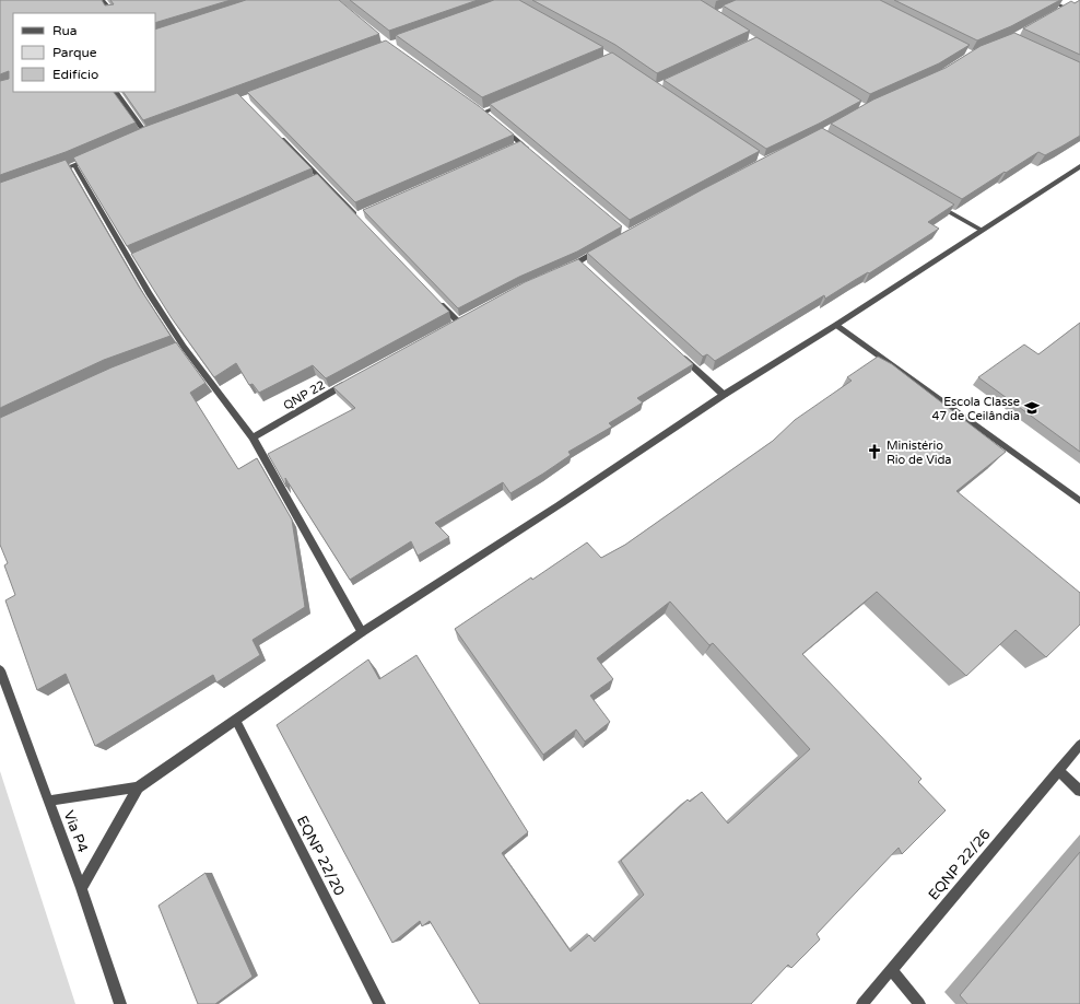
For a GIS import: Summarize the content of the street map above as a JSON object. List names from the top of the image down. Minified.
{"streets":{"street":["QNP 22","Via P4","EQNP 22/20","EQNP 22/26"]},"places":{"school or university":["Escola Classe 47 de Ceilândia"],"church":["Ministério Rio de Vida"]},"legend":["Rua","Parque","Edifício"]}
